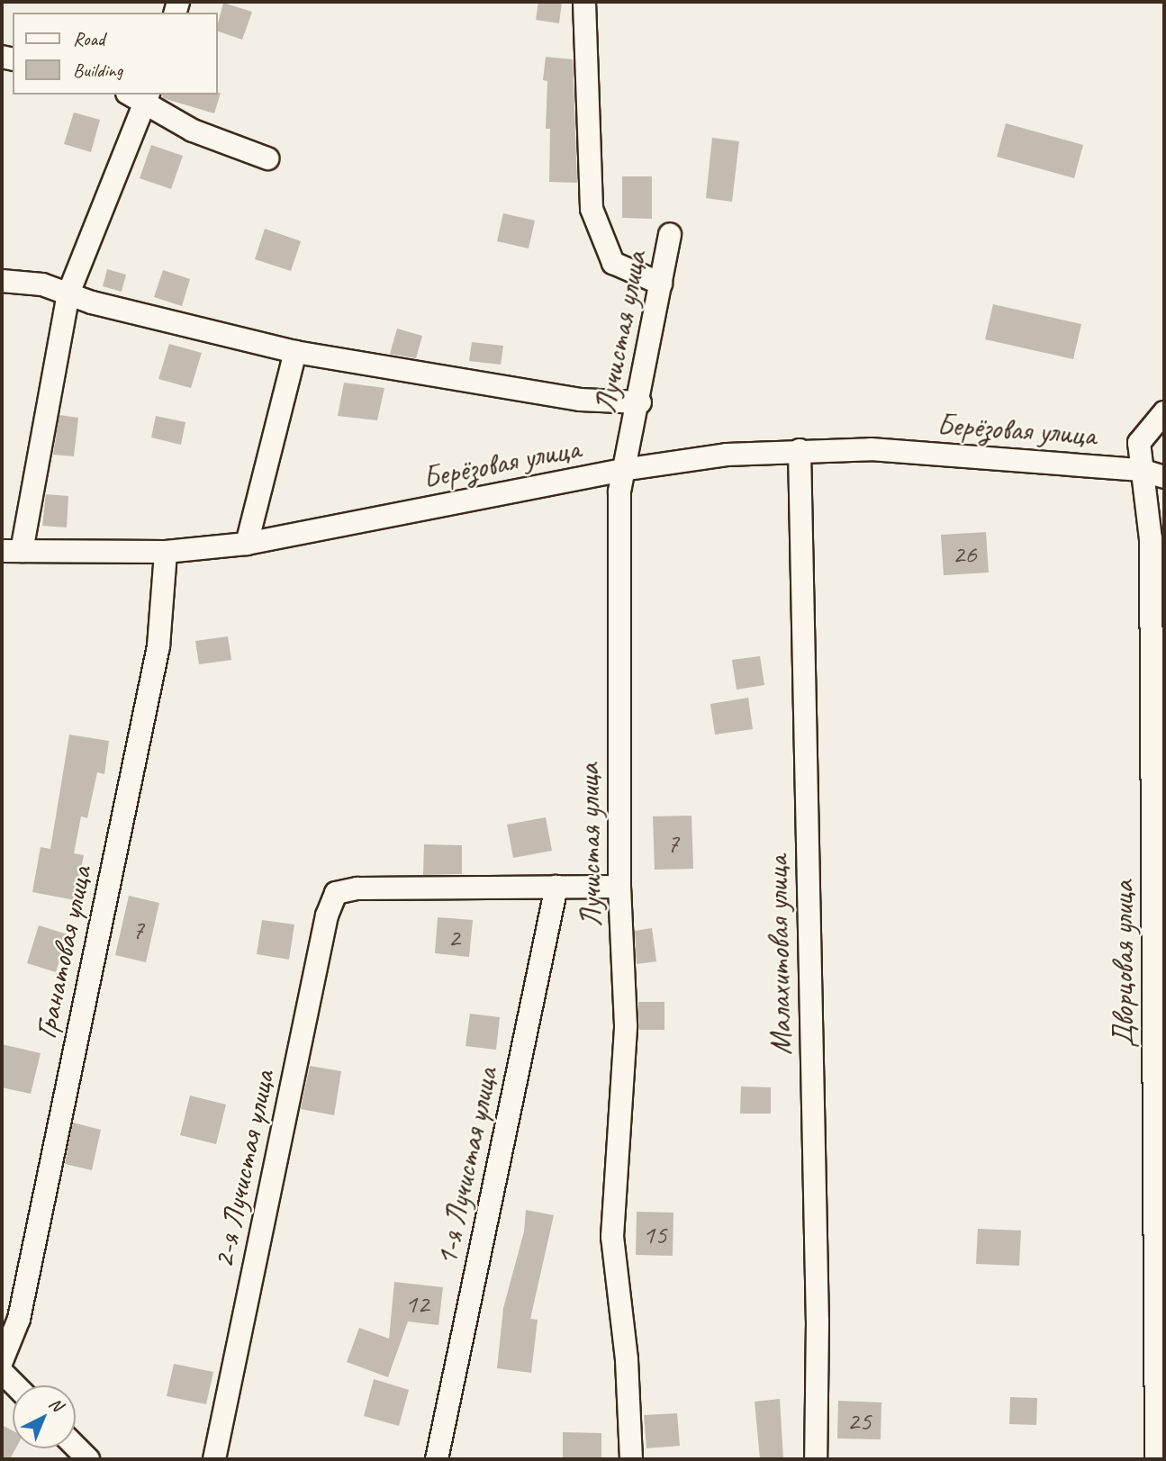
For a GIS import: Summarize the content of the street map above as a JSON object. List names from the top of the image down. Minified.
{"streets":{"street":["Лучистая улица","Берёзовая улица","Гранатовая улица","Малахитовая улица","Дворцовая улица","1-я Лучистая улица","2-я Лучистая улица"]},"crossings":[["Лучистая улица","Берёзовая улица"],["Берёзовая улица","Гранатовая улица"],["Берёзовая улица","Малахитовая улица"],["Берёзовая улица","Дворцовая улица"],["1-я Лучистая улица","2-я Лучистая улица"]],"house_numbers":["26","7","7","2","15","12","25"],"legend":["Road","Building"],"north":"top right"}
